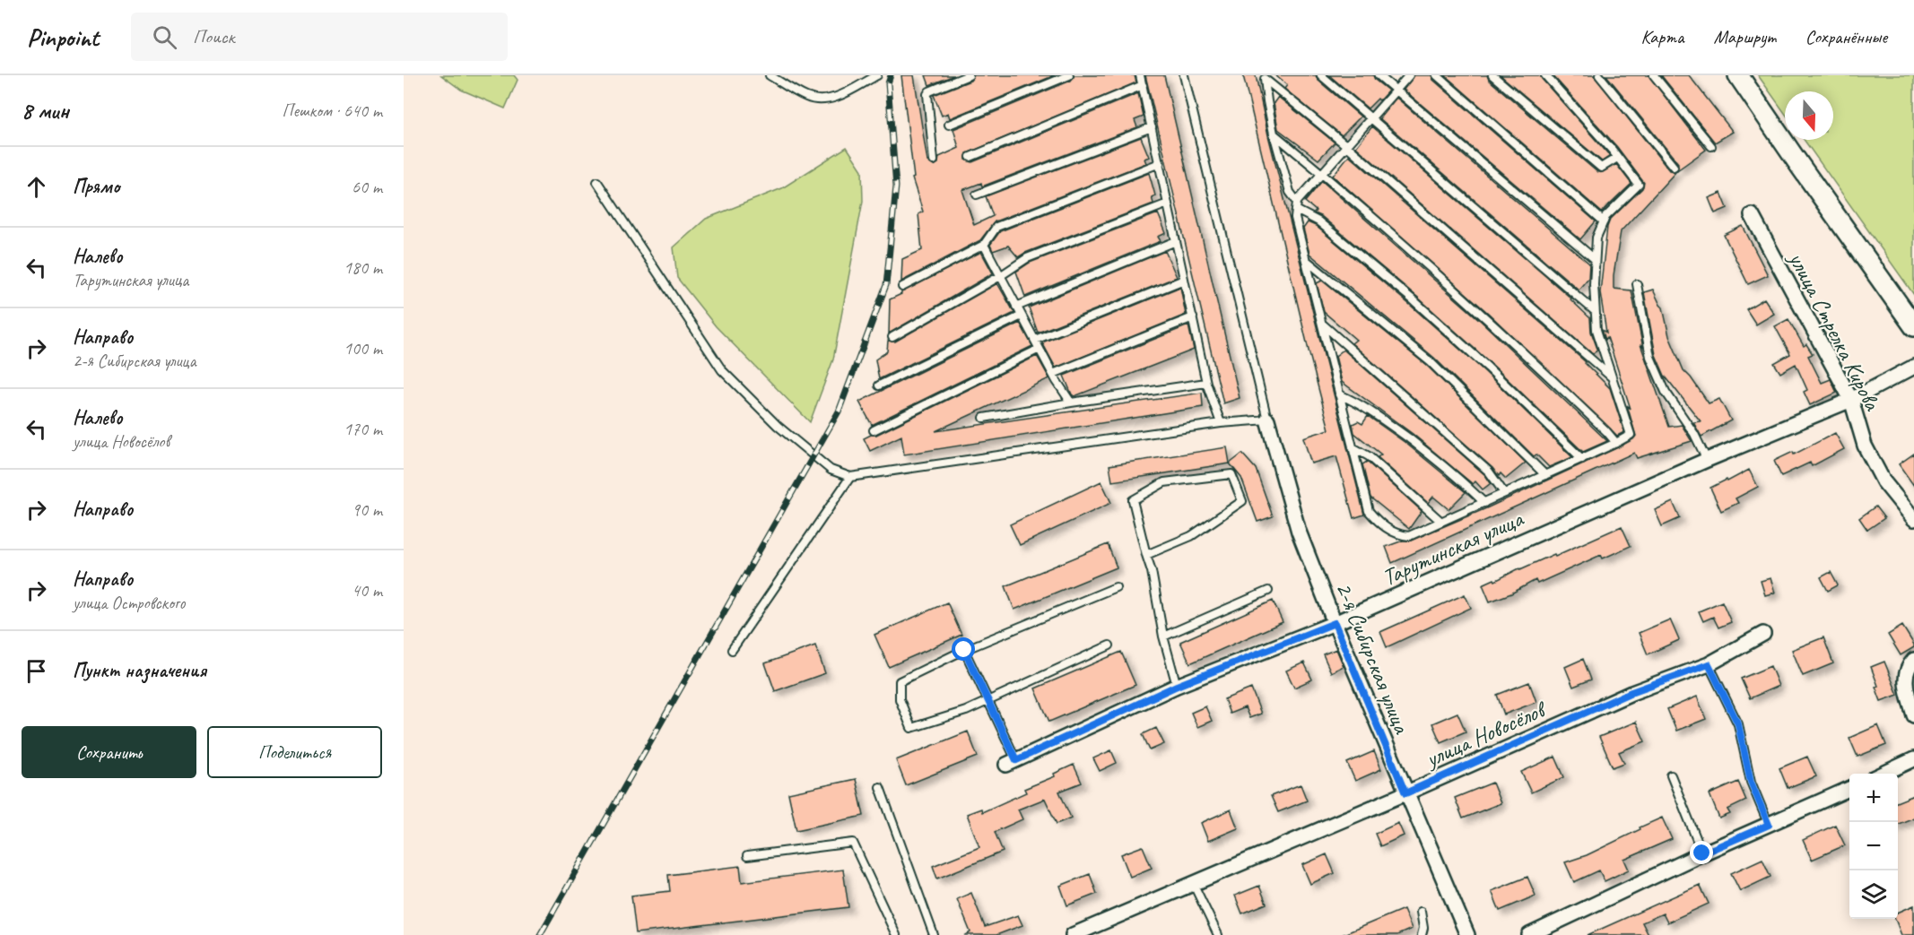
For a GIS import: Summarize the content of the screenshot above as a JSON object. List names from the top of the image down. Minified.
{"streets":{"street":["улица Стрелка Кирова","Тарутинская улица","2-я Сибирская улица","улица Новосёлов"]},"crossings":[["улица Стрелка Кирова","Тарутинская улица"],["Тарутинская улица","2-я Сибирская улица"],["2-я Сибирская улица","улица Новосёлов"]],"north":"bottom","page":{"header":"Pinpoint","search":"Поиск","nav":["Карта","Маршрут","Сохранённые"],"heading":["8 мин","Пешком · 640 m"],"list":[["Прямо","60 m"],["Налево","Тарутинская улица","180 m"],["Направо","2-я Сибирская улица","100 m"],["Налево","улица Новосёлов","170 m"],["Направо","90 m"],["Направо","улица Островского","40 m"],"Пункт назначения"],"buttons":["Сохранить","Поделиться"],"map_buttons":["+","−"]}}
